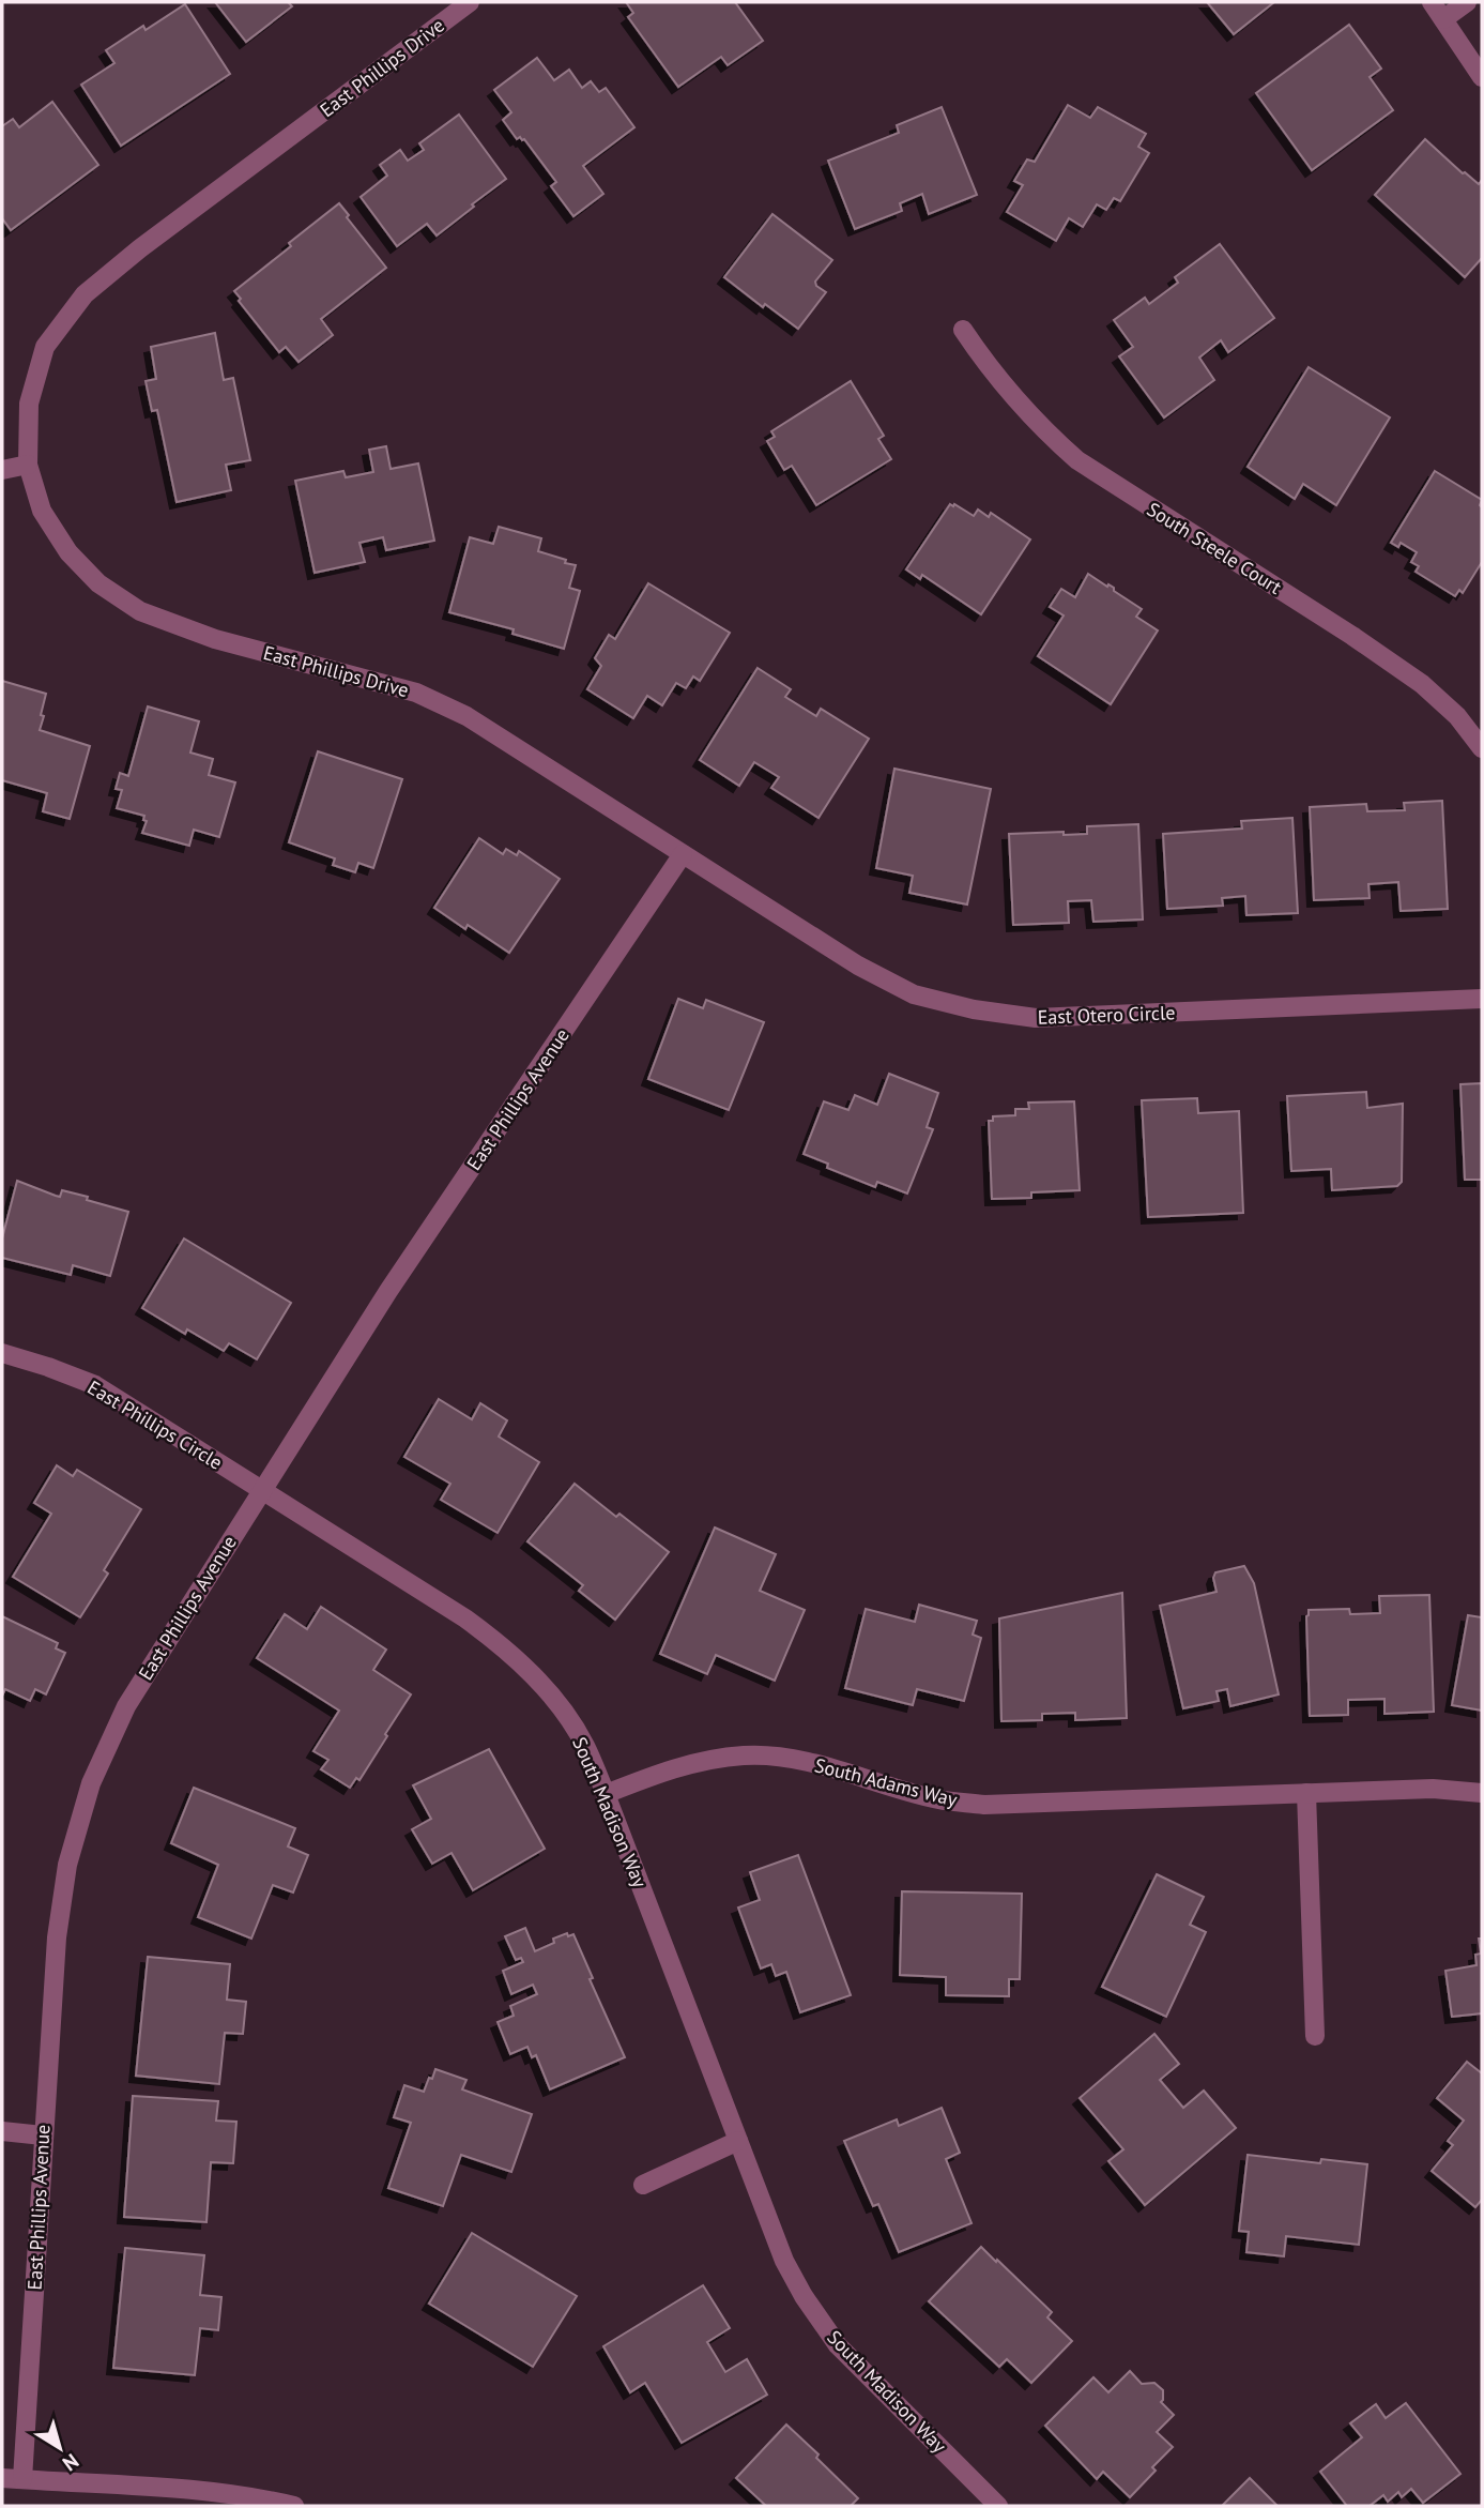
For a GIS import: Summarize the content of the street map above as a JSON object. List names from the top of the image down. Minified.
{"streets":{"street":["East Phillips Drive","South Steele Court","East Otero Circle","East Phillips Avenue","East Phillips Circle","South Adams Way","South Madison Way"]},"crossings":[["East Phillips Drive","East Otero Circle"],["East Phillips Drive","East Phillips Avenue"],["East Otero Circle","East Phillips Avenue"],["East Phillips Avenue","East Phillips Circle"],["East Phillips Avenue","South Madison Way"],["East Phillips Circle","South Madison Way"],["South Adams Way","South Madison Way"]],"north":"bottom right"}
